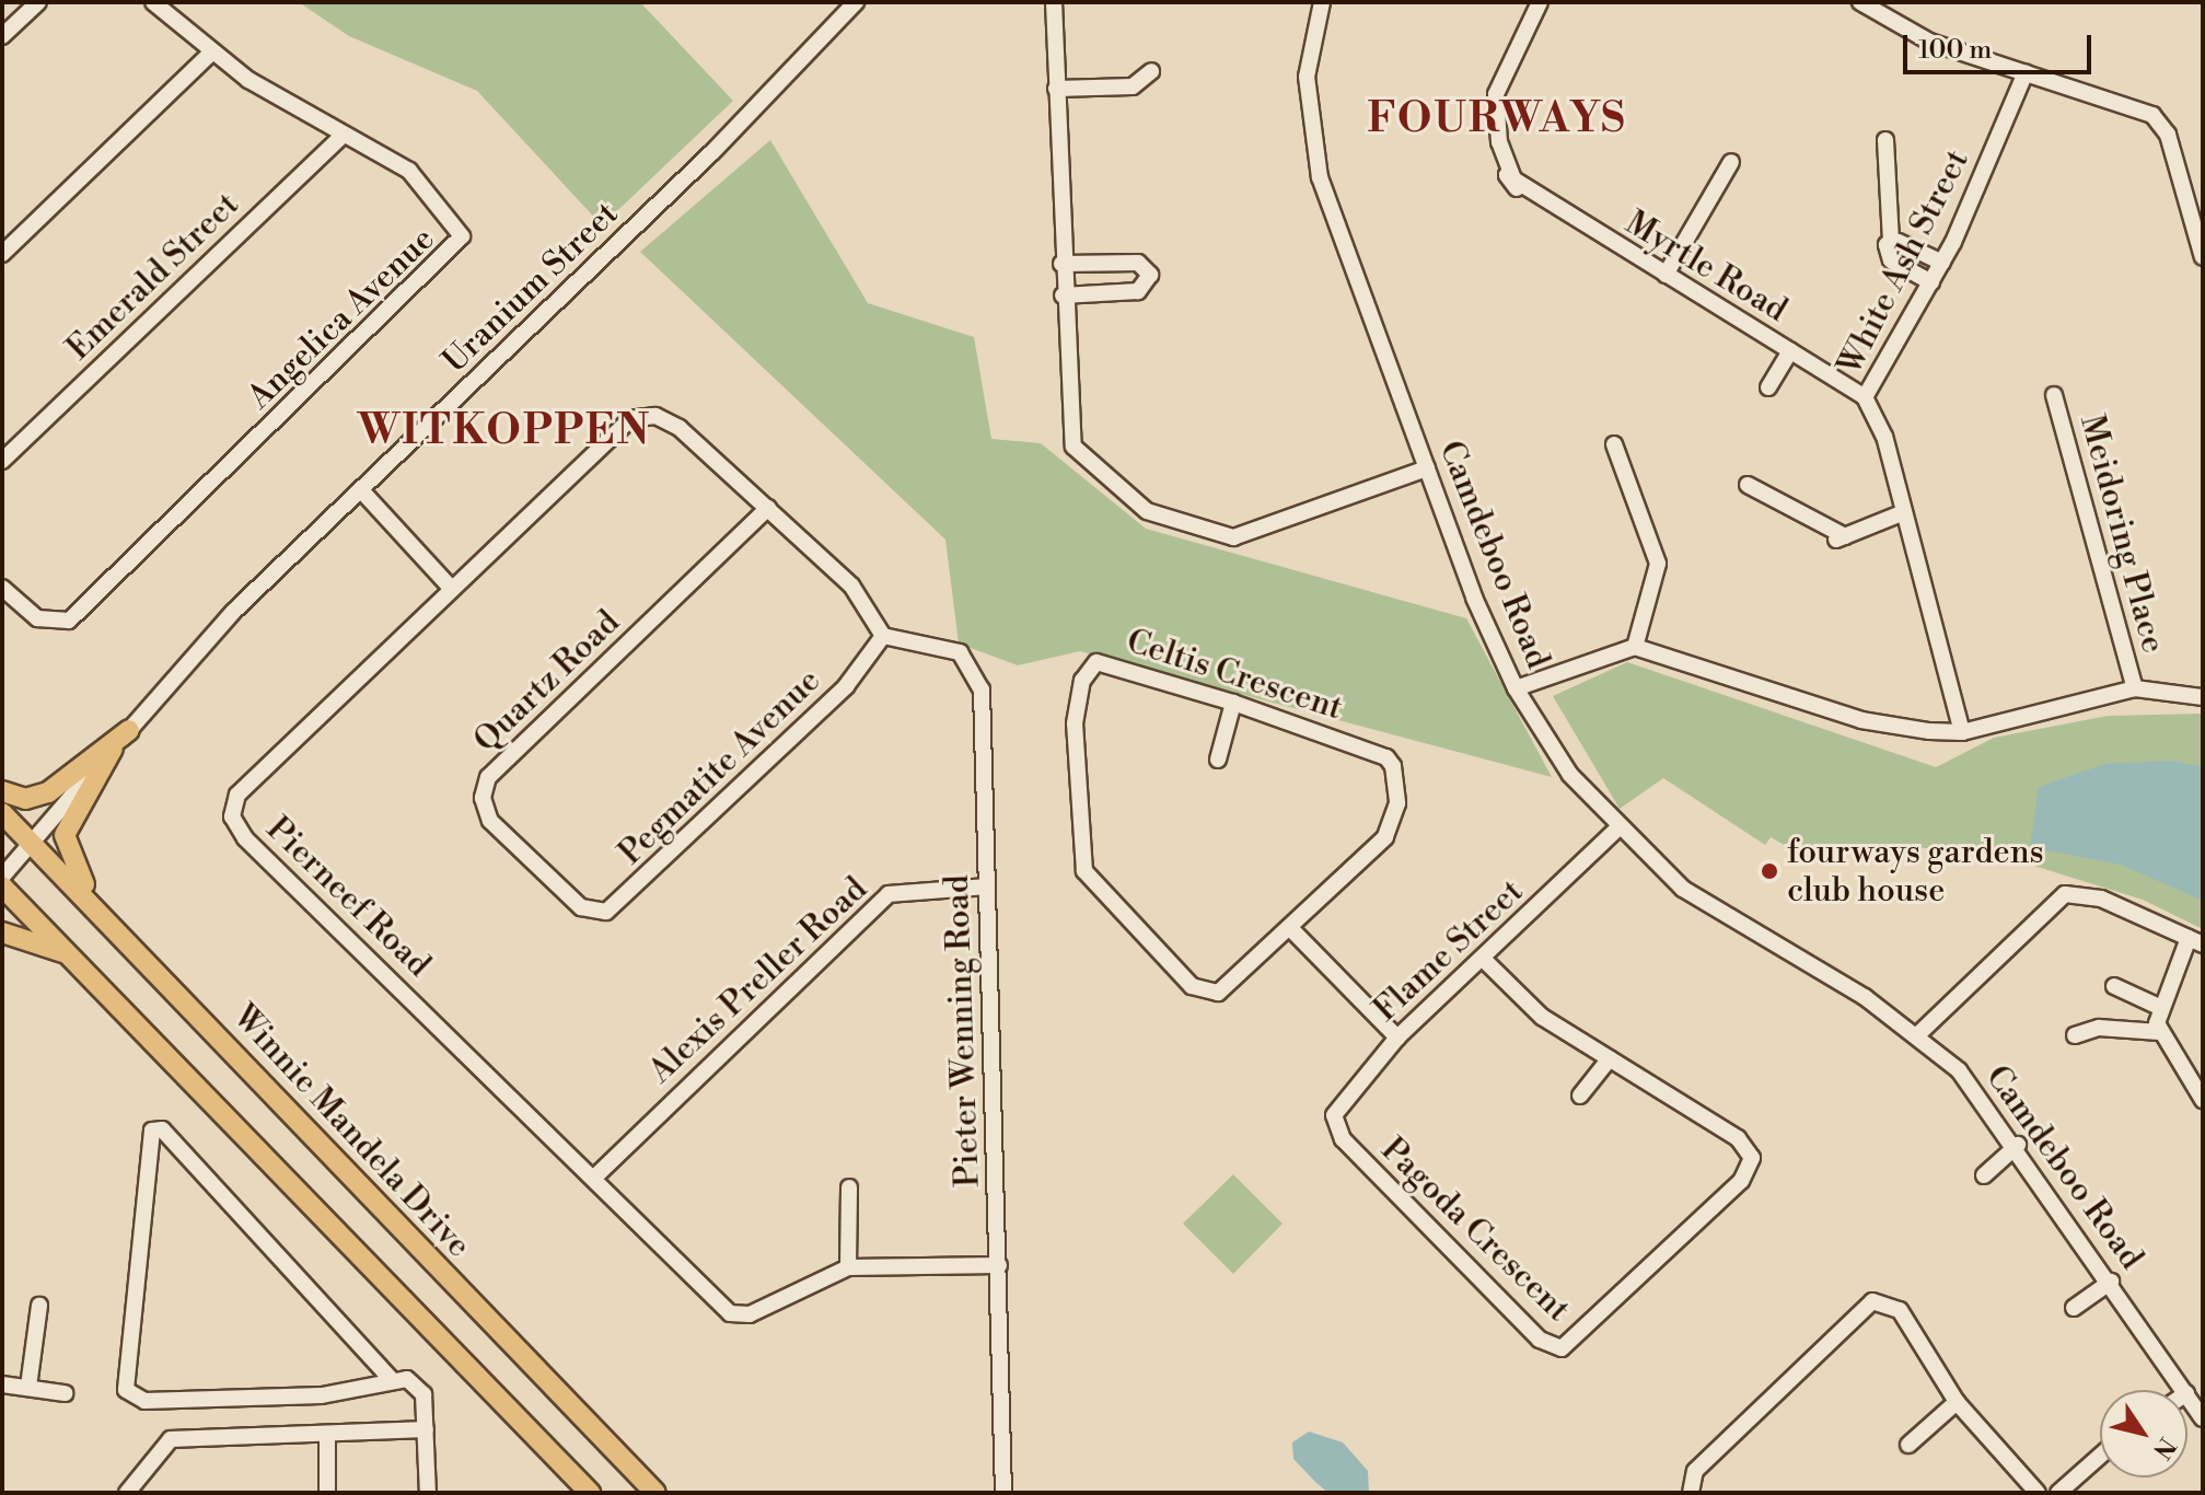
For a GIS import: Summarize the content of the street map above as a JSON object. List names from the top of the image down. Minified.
{"streets":{"main road":["Winnie Mandela Drive"],"street":["White Ash Street","Myrtle Road","Emerald Street","Uranium Street","Angelica Avenue","Meidoring Place","Camdeboo Road","Celtis Crescent","Quartz Road","Pegmatite Avenue","Pierneef Road","Flame Street","Alexis Preller Road","Pieter Wenning Road","Pagoda Crescent"]},"crossings":[["White Ash Street","Myrtle Road"],["Emerald Street","Angelica Avenue"],["Uranium Street","Winnie Mandela Drive"],["Camdeboo Road","Flame Street"],["Quartz Road","Pegmatite Avenue"],["Quartz Road","Pierneef Road"],["Pegmatite Avenue","Pierneef Road"],["Pegmatite Avenue","Pieter Wenning Road"],["Pierneef Road","Alexis Preller Road"],["Pierneef Road","Pieter Wenning Road"],["Flame Street","Pagoda Crescent"],["Alexis Preller Road","Pieter Wenning Road"]],"districts":["FOURWAYS","WITKOPPEN"],"places":["fourways gardens club house"],"scale_bar":"100 m","north":"bottom right"}
